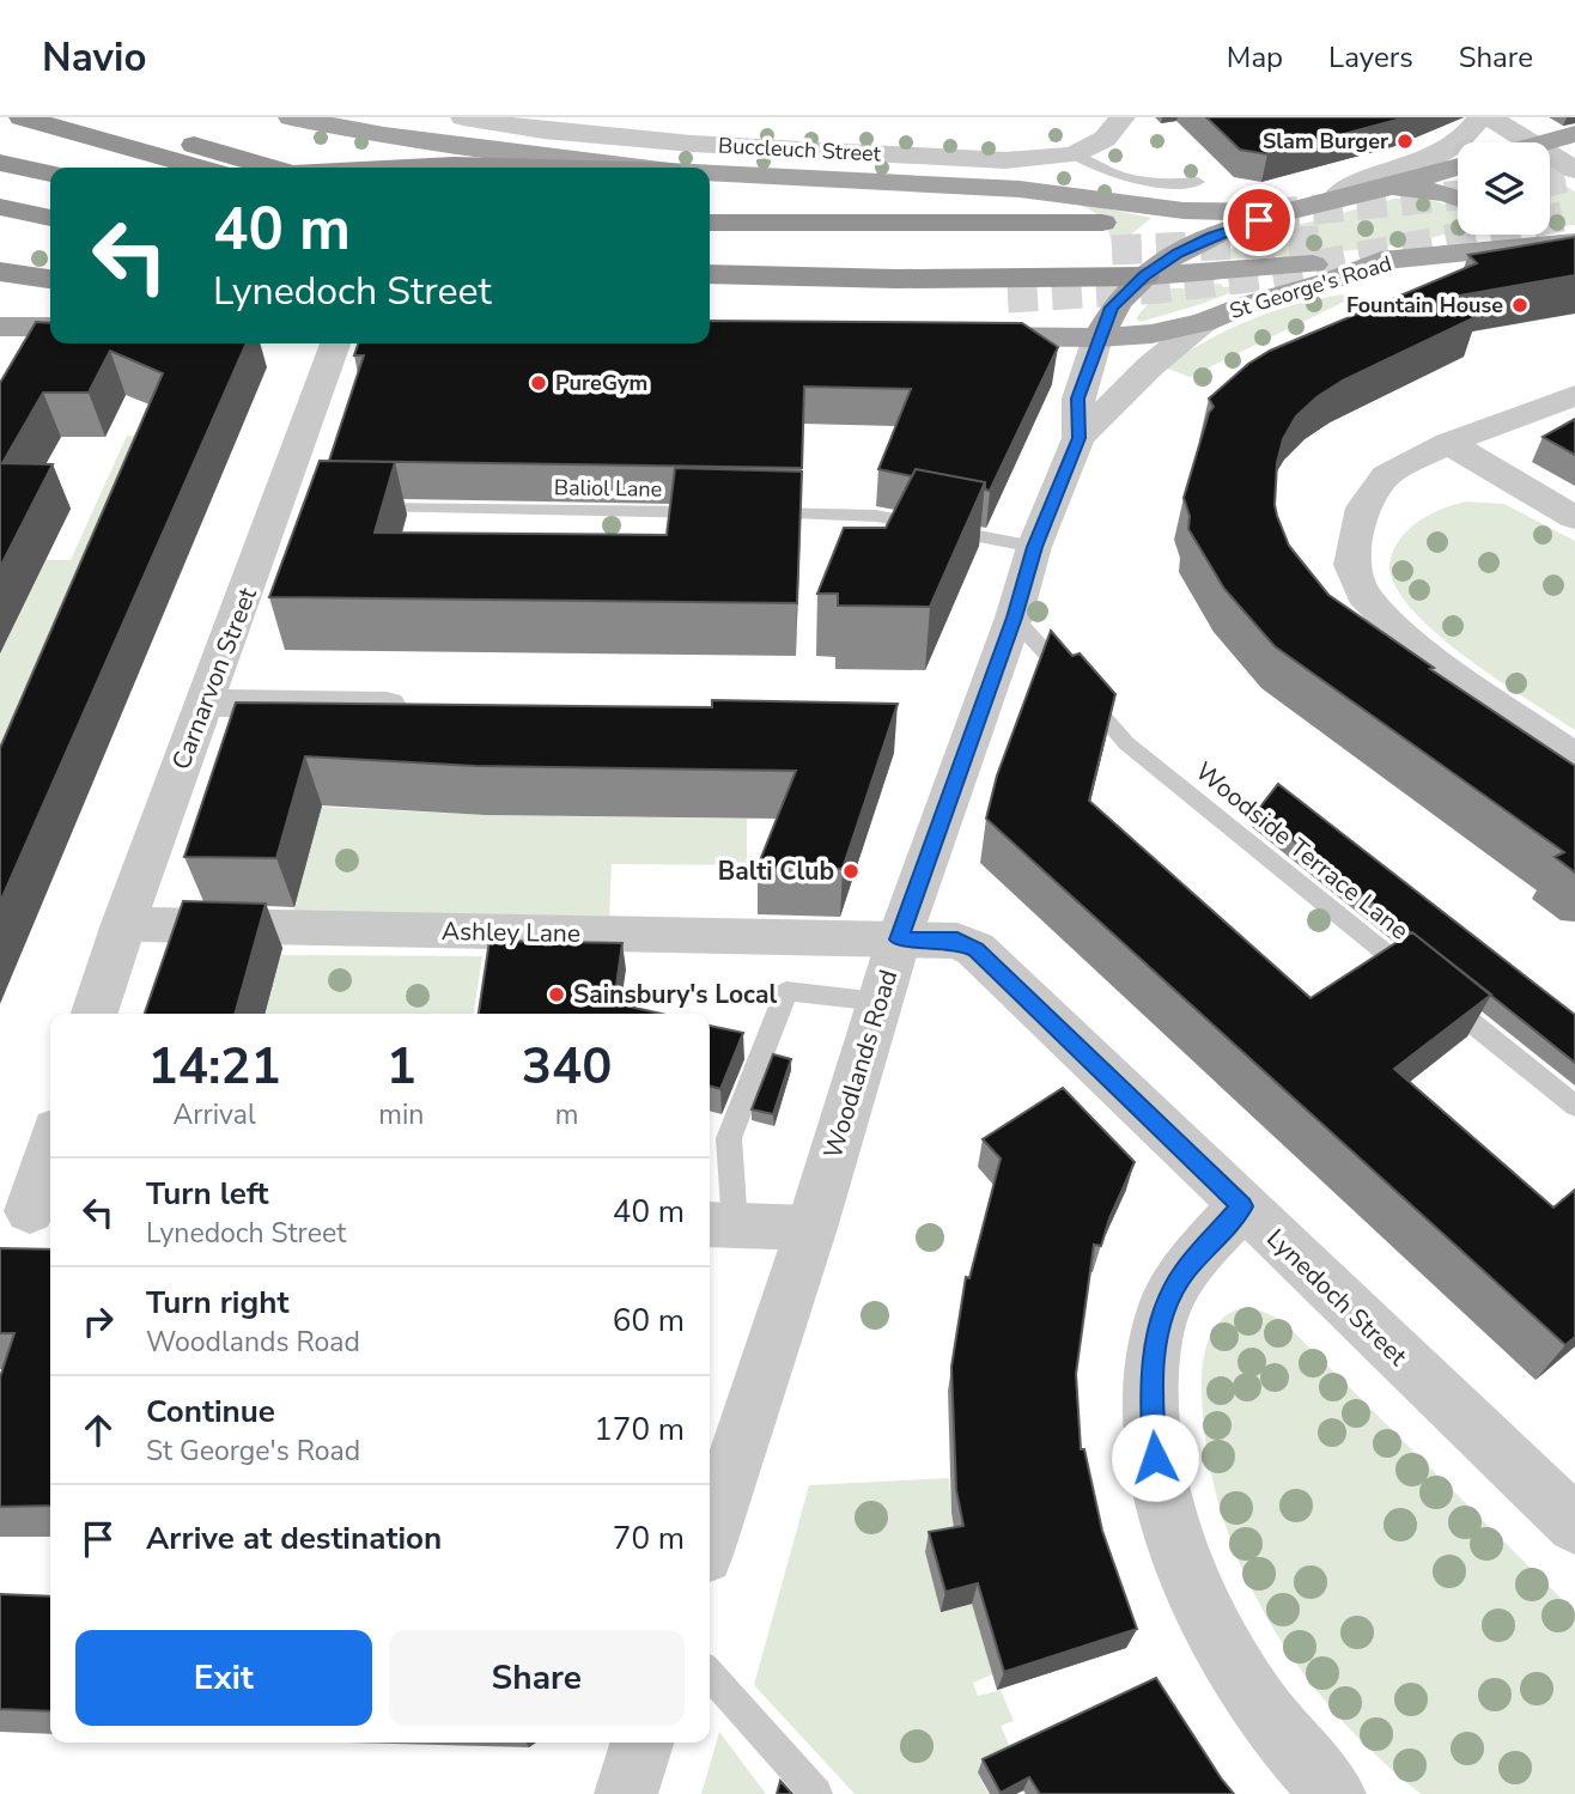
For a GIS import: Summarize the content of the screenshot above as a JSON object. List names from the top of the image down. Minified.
{"streets":{"main road":["St George's Road"],"street":["Buccleuch Street","Carnarvon Street","Ashley Lane","Woodlands Road","Lynedoch Street"],"lane":["Baliol Lane","Woodside Terrace Lane"]},"crossings":[["St George's Road","Woodlands Road"],["Carnarvon Street","Ashley Lane"],["Woodside Terrace Lane","Woodlands Road"],["Ashley Lane","Woodlands Road"],["Ashley Lane","Lynedoch Street"],["Woodlands Road","Lynedoch Street"]],"places":["Slam Burger","Fountain House","PureGym","Balti Club","Sainsbury's Local"],"page":{"header":"Navio","nav":["Map","Layers","Share"],"turn":["40 m","Lynedoch Street"],"eta":["14:21","Arrival","1","min","340","m"],"list":[{"name":"Turn left","note":"Lynedoch Street","value":"40 m"},{"name":"Turn right","note":"Woodlands Road","value":"60 m"},{"name":"Continue","note":"St George's Road","value":"170 m"},{"name":"Arrive at destination","value":"70 m"}],"buttons":["Exit","Share"]}}
